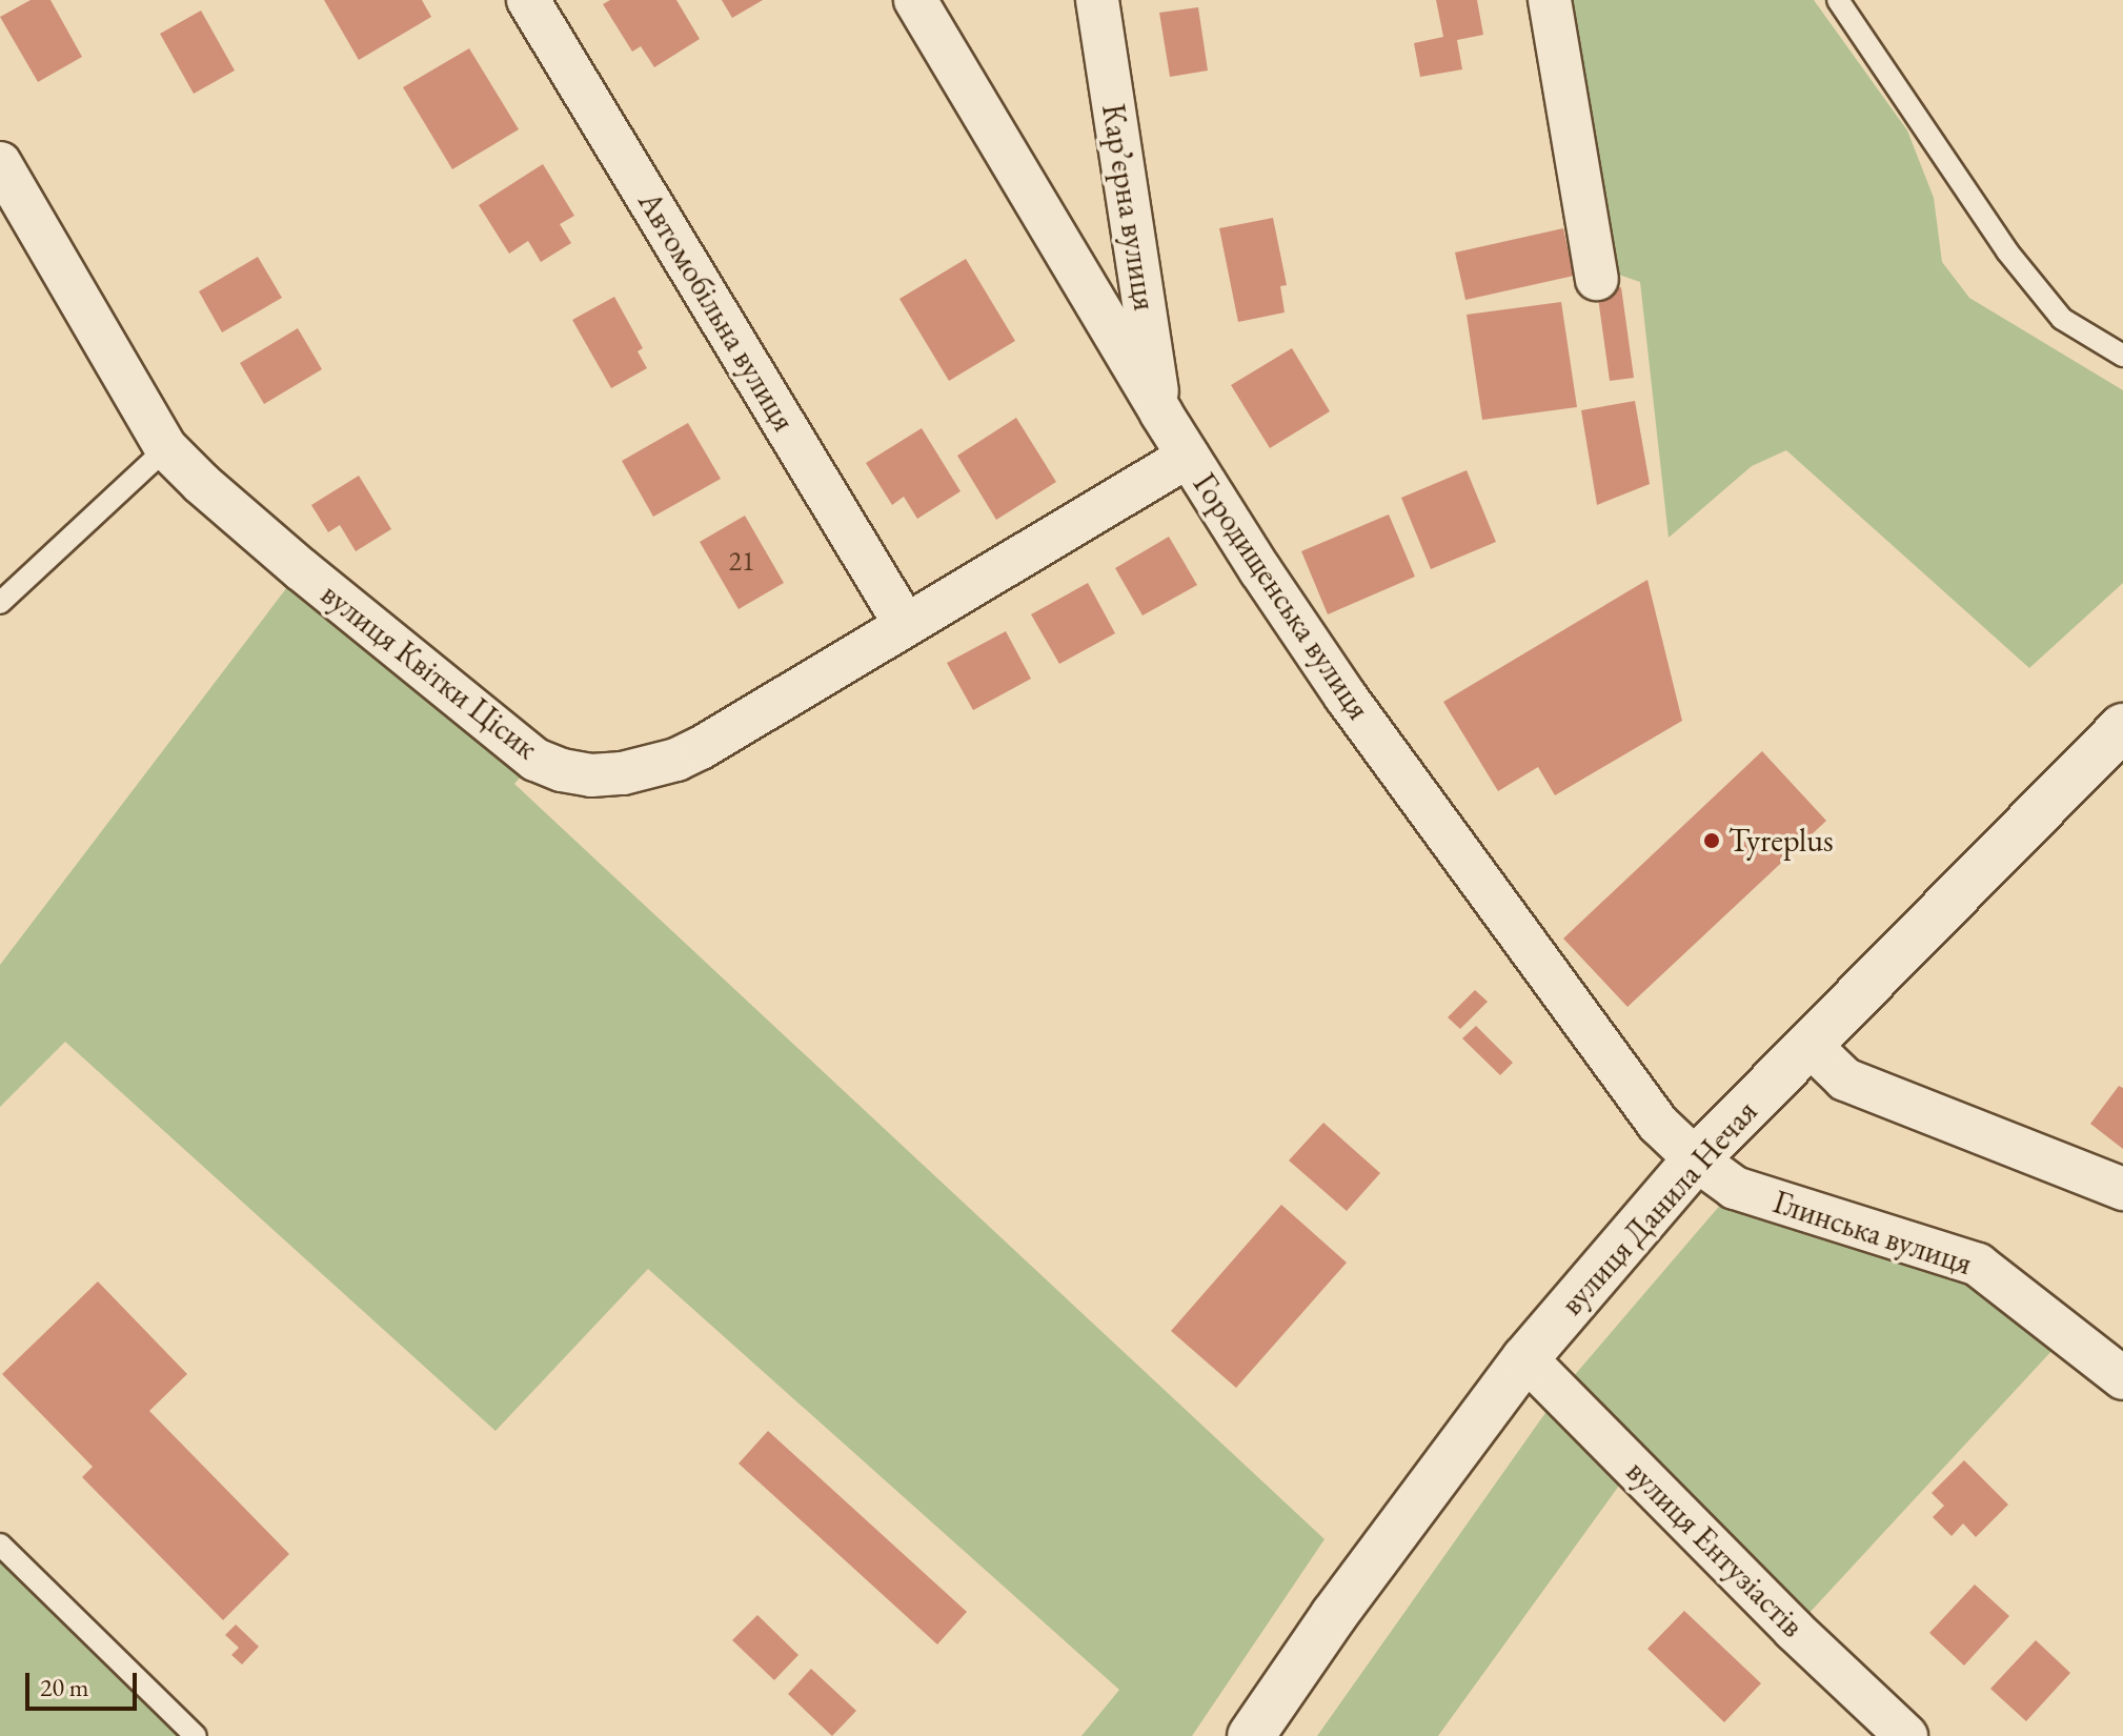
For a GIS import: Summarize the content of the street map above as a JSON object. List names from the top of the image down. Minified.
{"streets":{"main road":["вулиця Данила Нечая"],"street":["Карʼєрна вулиця","Автомобільна вулиця","Городищенська вулиця","вулиця Квітки Цісик","Глинська вулиця","вулиця Ентузіастів"]},"crossings":[["Карʼєрна вулиця","Городищенська вулиця"],["Автомобільна вулиця","вулиця Квітки Цісик"],["Городищенська вулиця","вулиця Квітки Цісик"],["Городищенська вулиця","вулиця Данила Нечая"],["Городищенська вулиця","Глинська вулиця"],["вулиця Данила Нечая","Глинська вулиця"],["вулиця Данила Нечая","вулиця Ентузіастів"]],"places":["Tyreplus"],"house_numbers":["21"],"scale_bar":"20 m"}
